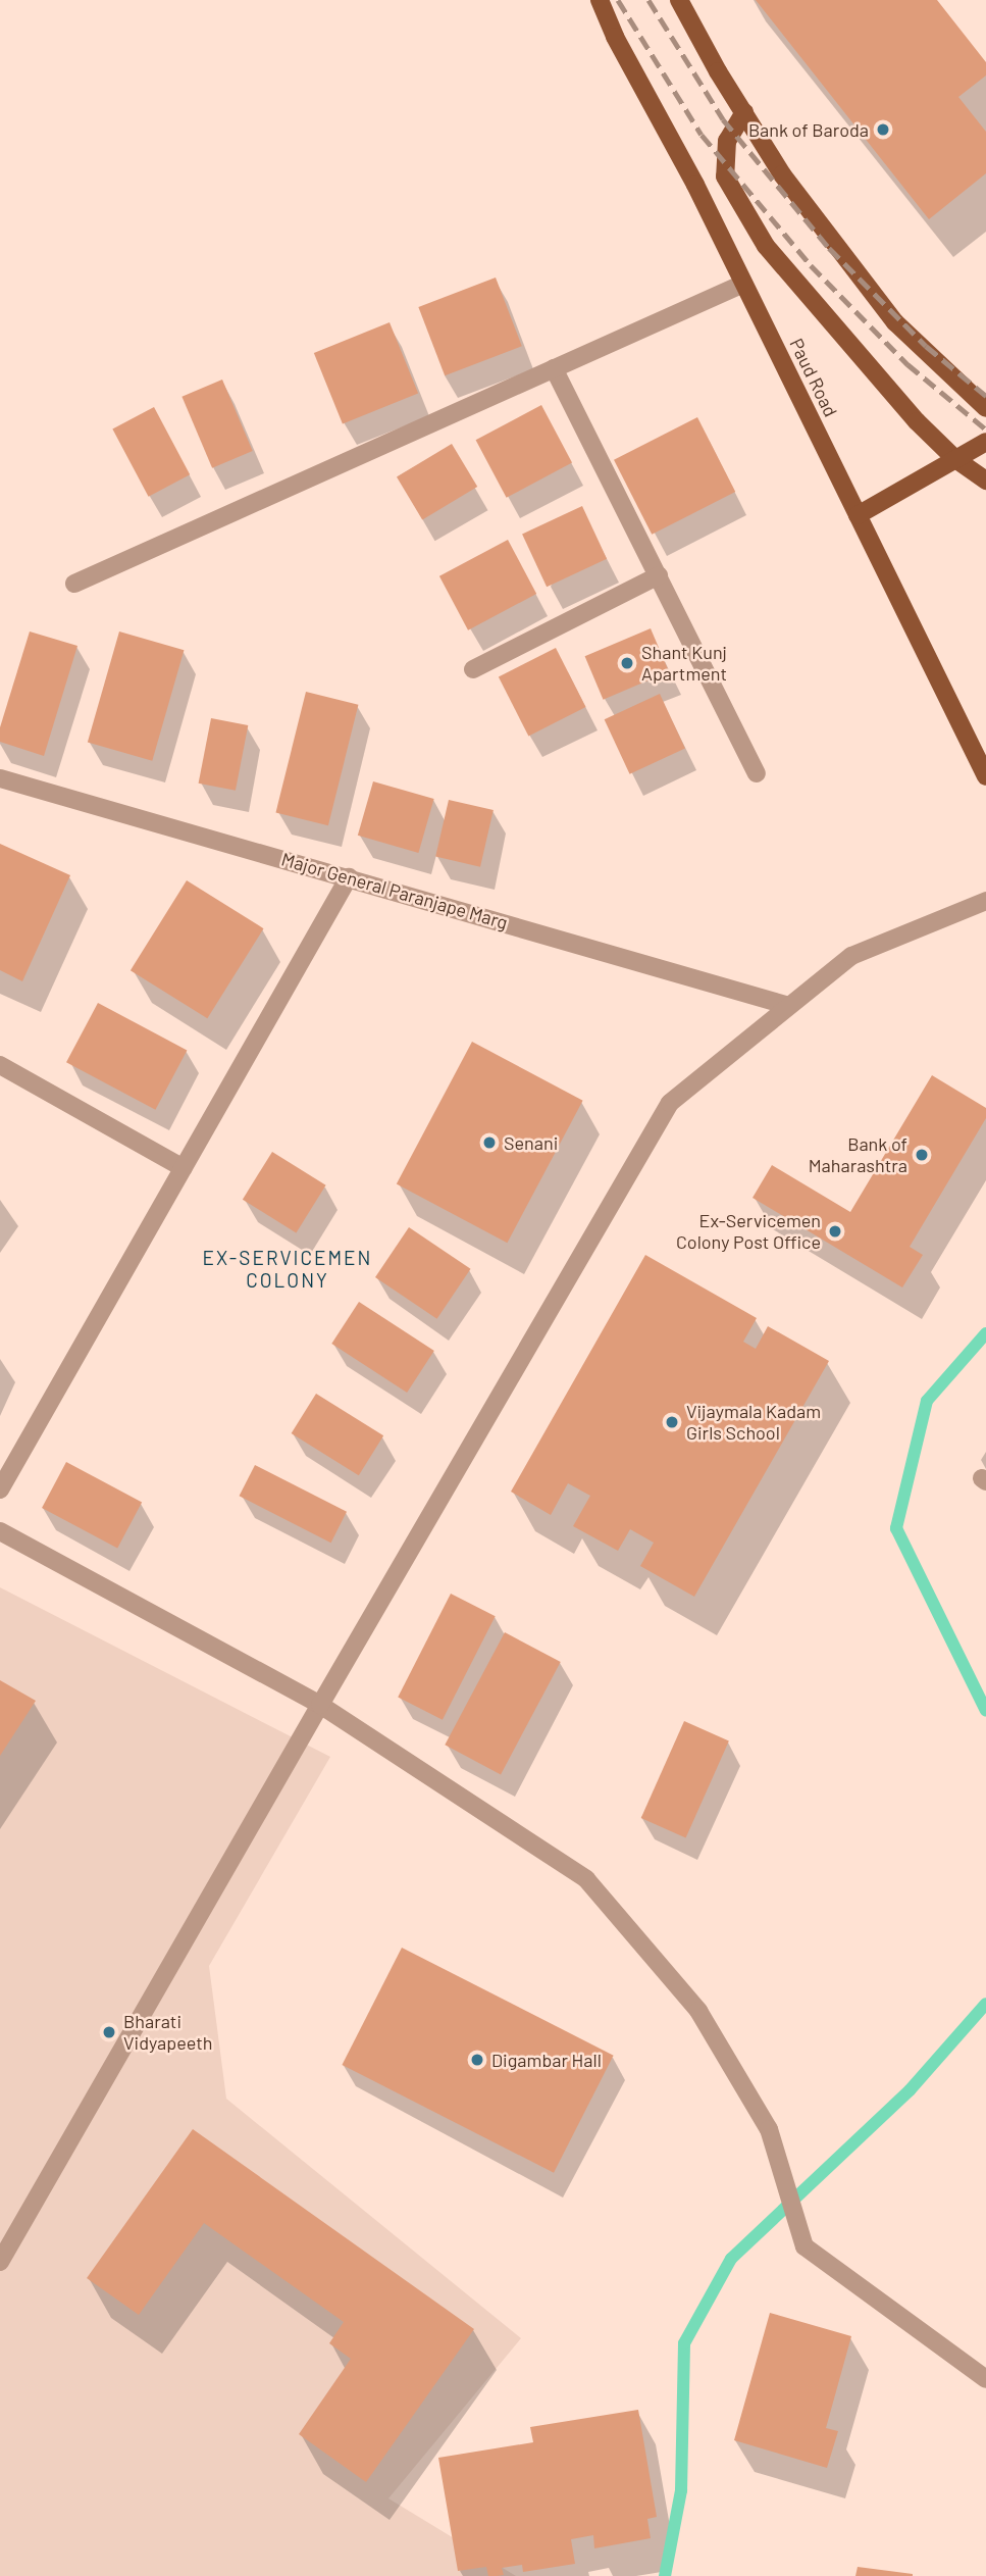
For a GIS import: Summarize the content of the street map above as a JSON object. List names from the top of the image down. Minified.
{"streets":{"main road":["Paud Road"],"street":["Major General Paranjape Marg"]},"districts":["EX-SERVICEMEN COLONY"],"places":["Bank of Baroda","Shant Kunj Apartment","Senani","Bank of Maharashtra","Ex-Servicemen Colony Post Office","Vijaymala Kadam Girls School","Bharati Vidyapeeth","Digambar Hall"]}
